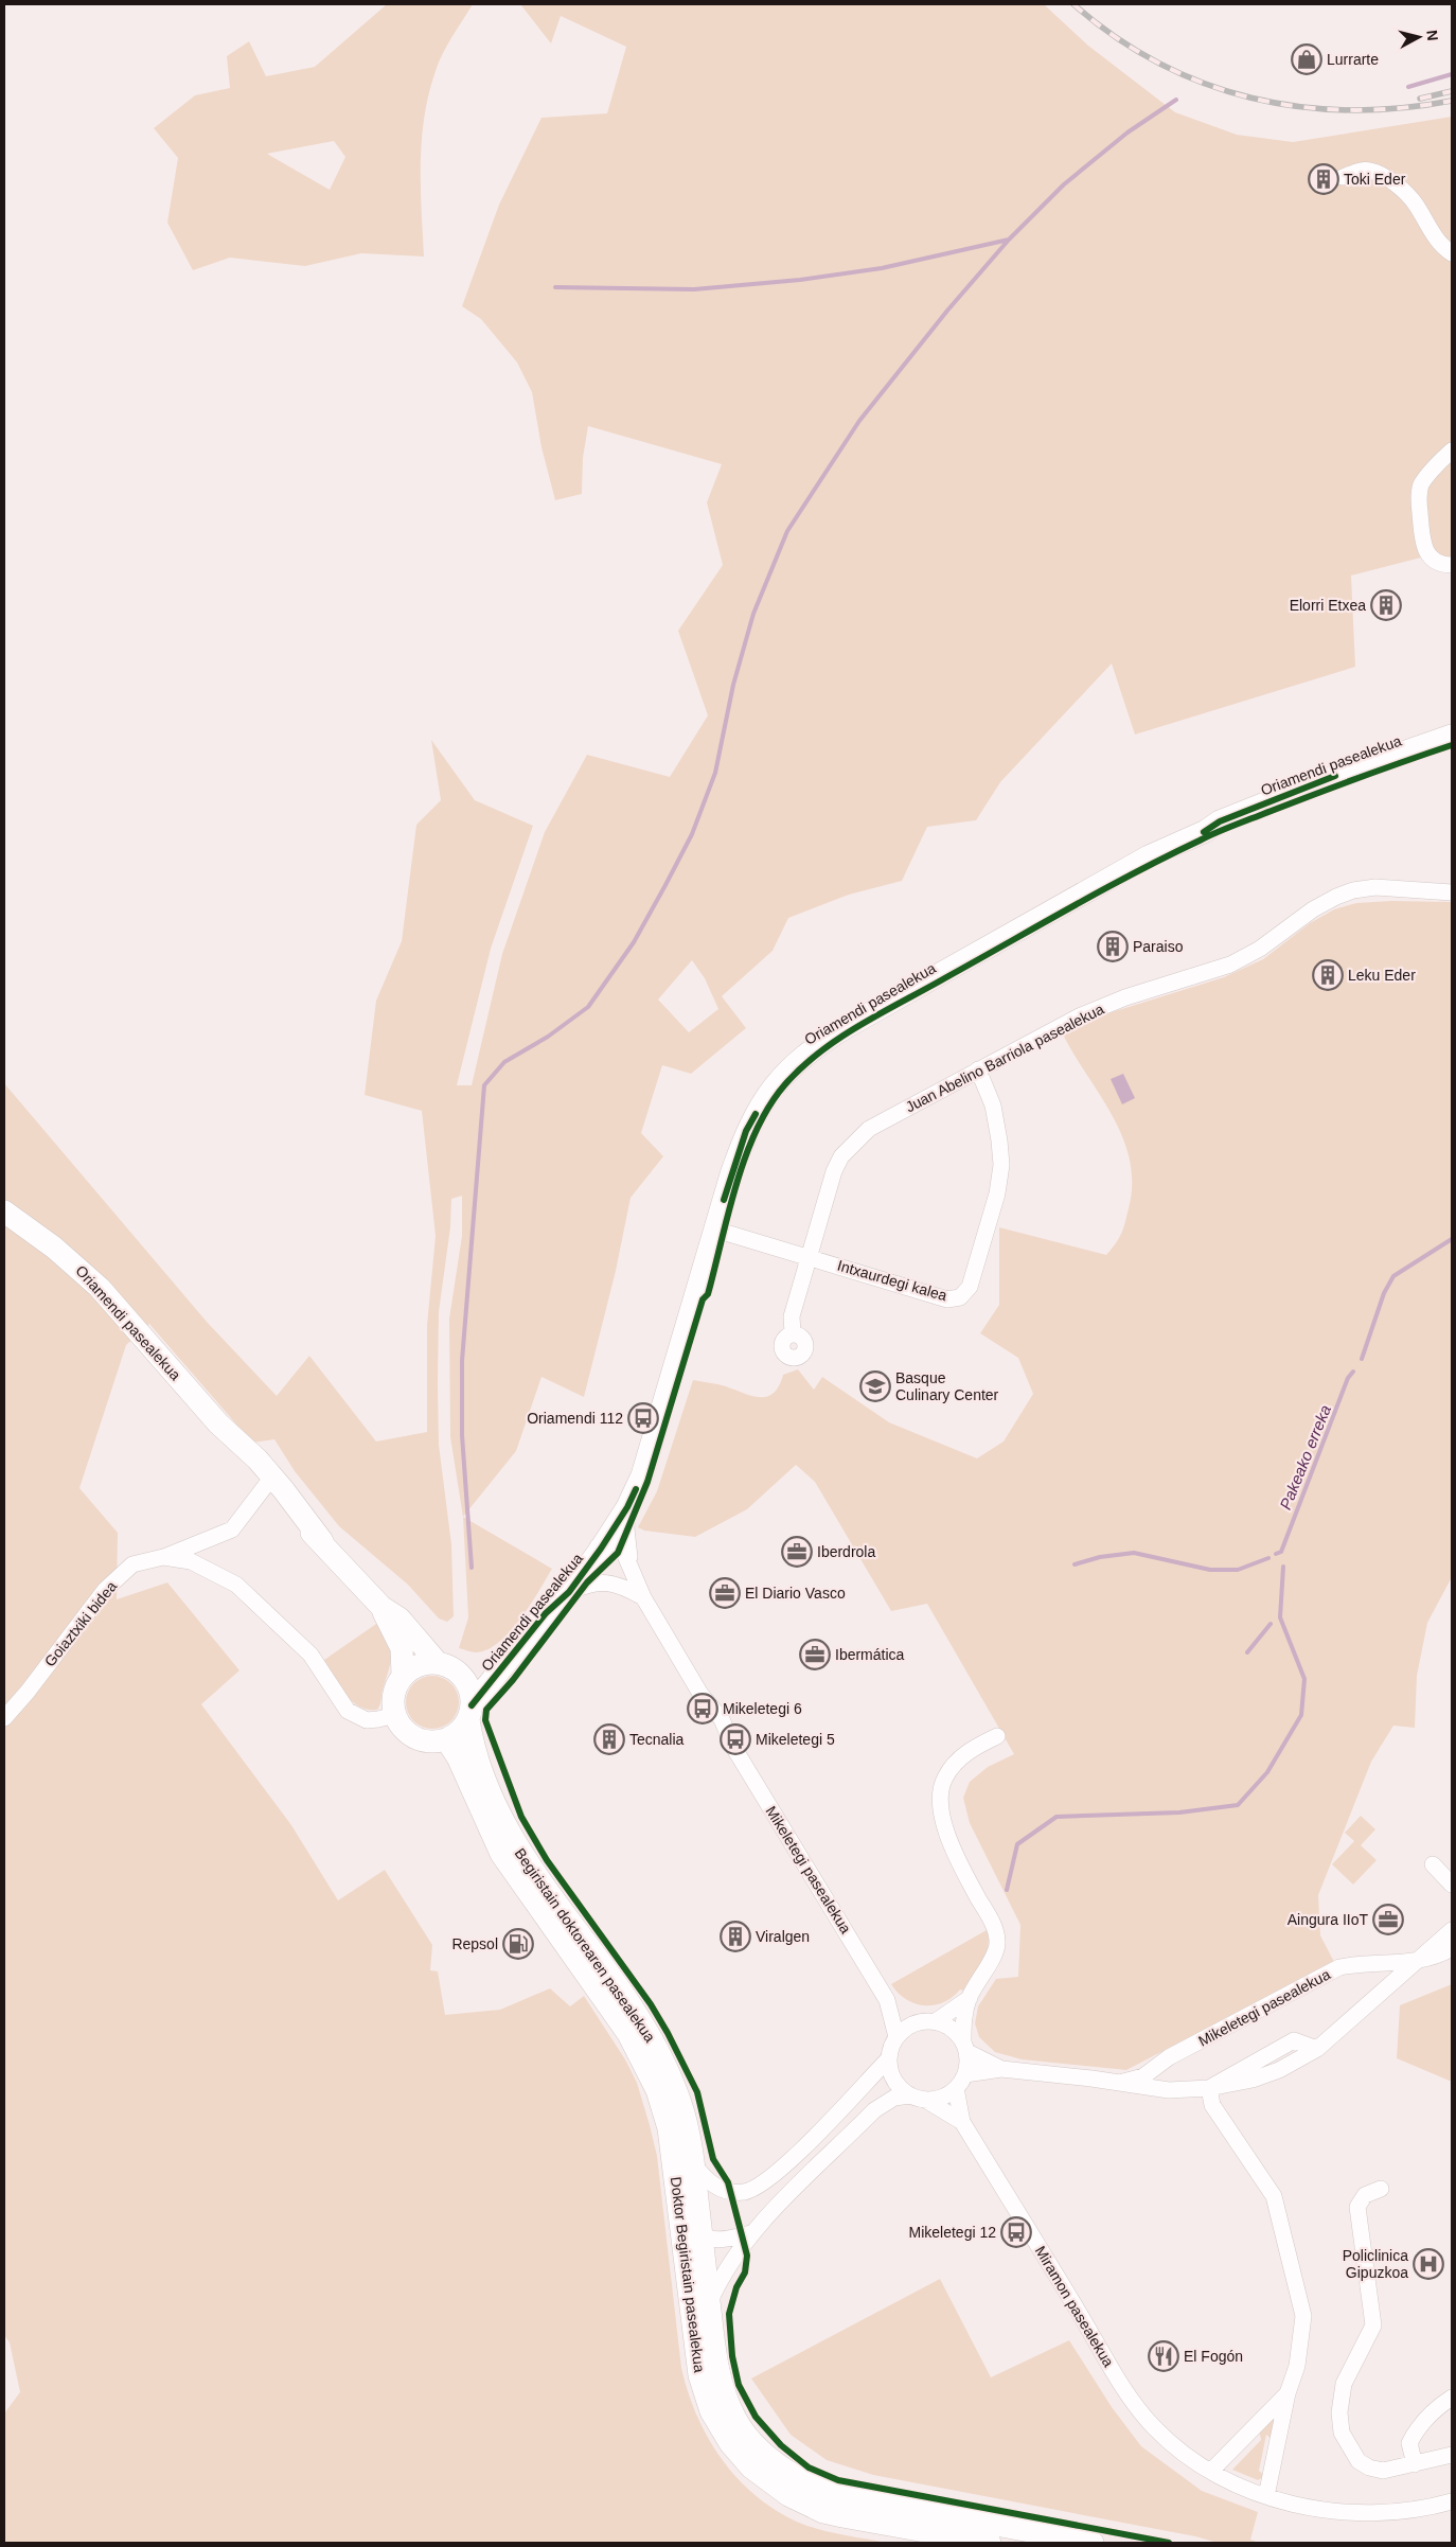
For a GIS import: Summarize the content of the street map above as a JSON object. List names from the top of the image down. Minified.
{"streets":{"main road":["Oriamendi pasealekua","Begiristain doktorearen pasealekua","Doktor Begiristain pasealekua"],"street":["Juan Abelino Barriola pasealekua","Intxaurdegi kalea","Goiaztxiki bidea","Mikeletegi pasealekua","Miramon pasealekua"]},"crossings":[["Oriamendi pasealekua","Goiaztxiki bidea"],["Oriamendi pasealekua","Mikeletegi pasealekua"],["Oriamendi pasealekua","Begiristain doktorearen pasealekua"],["Oriamendi pasealekua","Doktor Begiristain pasealekua"],["Juan Abelino Barriola pasealekua","Intxaurdegi kalea"],["Goiaztxiki bidea","Begiristain doktorearen pasealekua"],["Goiaztxiki bidea","Doktor Begiristain pasealekua"],["Mikeletegi pasealekua","Miramon pasealekua"],["Begiristain doktorearen pasealekua","Doktor Begiristain pasealekua"]],"water":["Pakeako erreka"],"places":{"shop":["Lurrarte"],"building":["Toki Eder","Elorri Etxea","Paraiso","Leku Eder","Tecnalia","Viralgen"],"school or university":["Basque Culinary Center"],"bus stop":["Oriamendi 112","Mikeletegi 6","Mikeletegi 5","Mikeletegi 12"],"office":["Iberdrola","El Diario Vasco","Ibermática","Aingura IIoT"],"fuel station":["Repsol"],"hospital":["Policlinica Gipuzkoa"],"restaurant":["El Fogón"]},"north":"right"}
